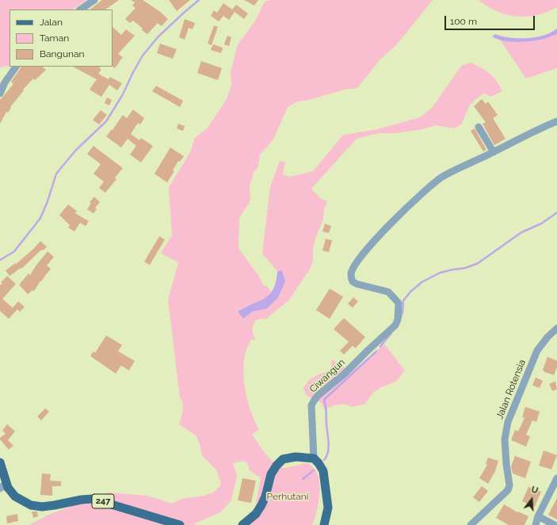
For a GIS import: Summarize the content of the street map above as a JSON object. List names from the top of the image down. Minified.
{"streets":{"main road":["247"],"street":["Ciwangun","Jalan Rotensia"]},"parks":["Perhutani"],"legend":["Jalan","Taman","Bangunan"],"scale_bar":"100 m","north":"top"}
